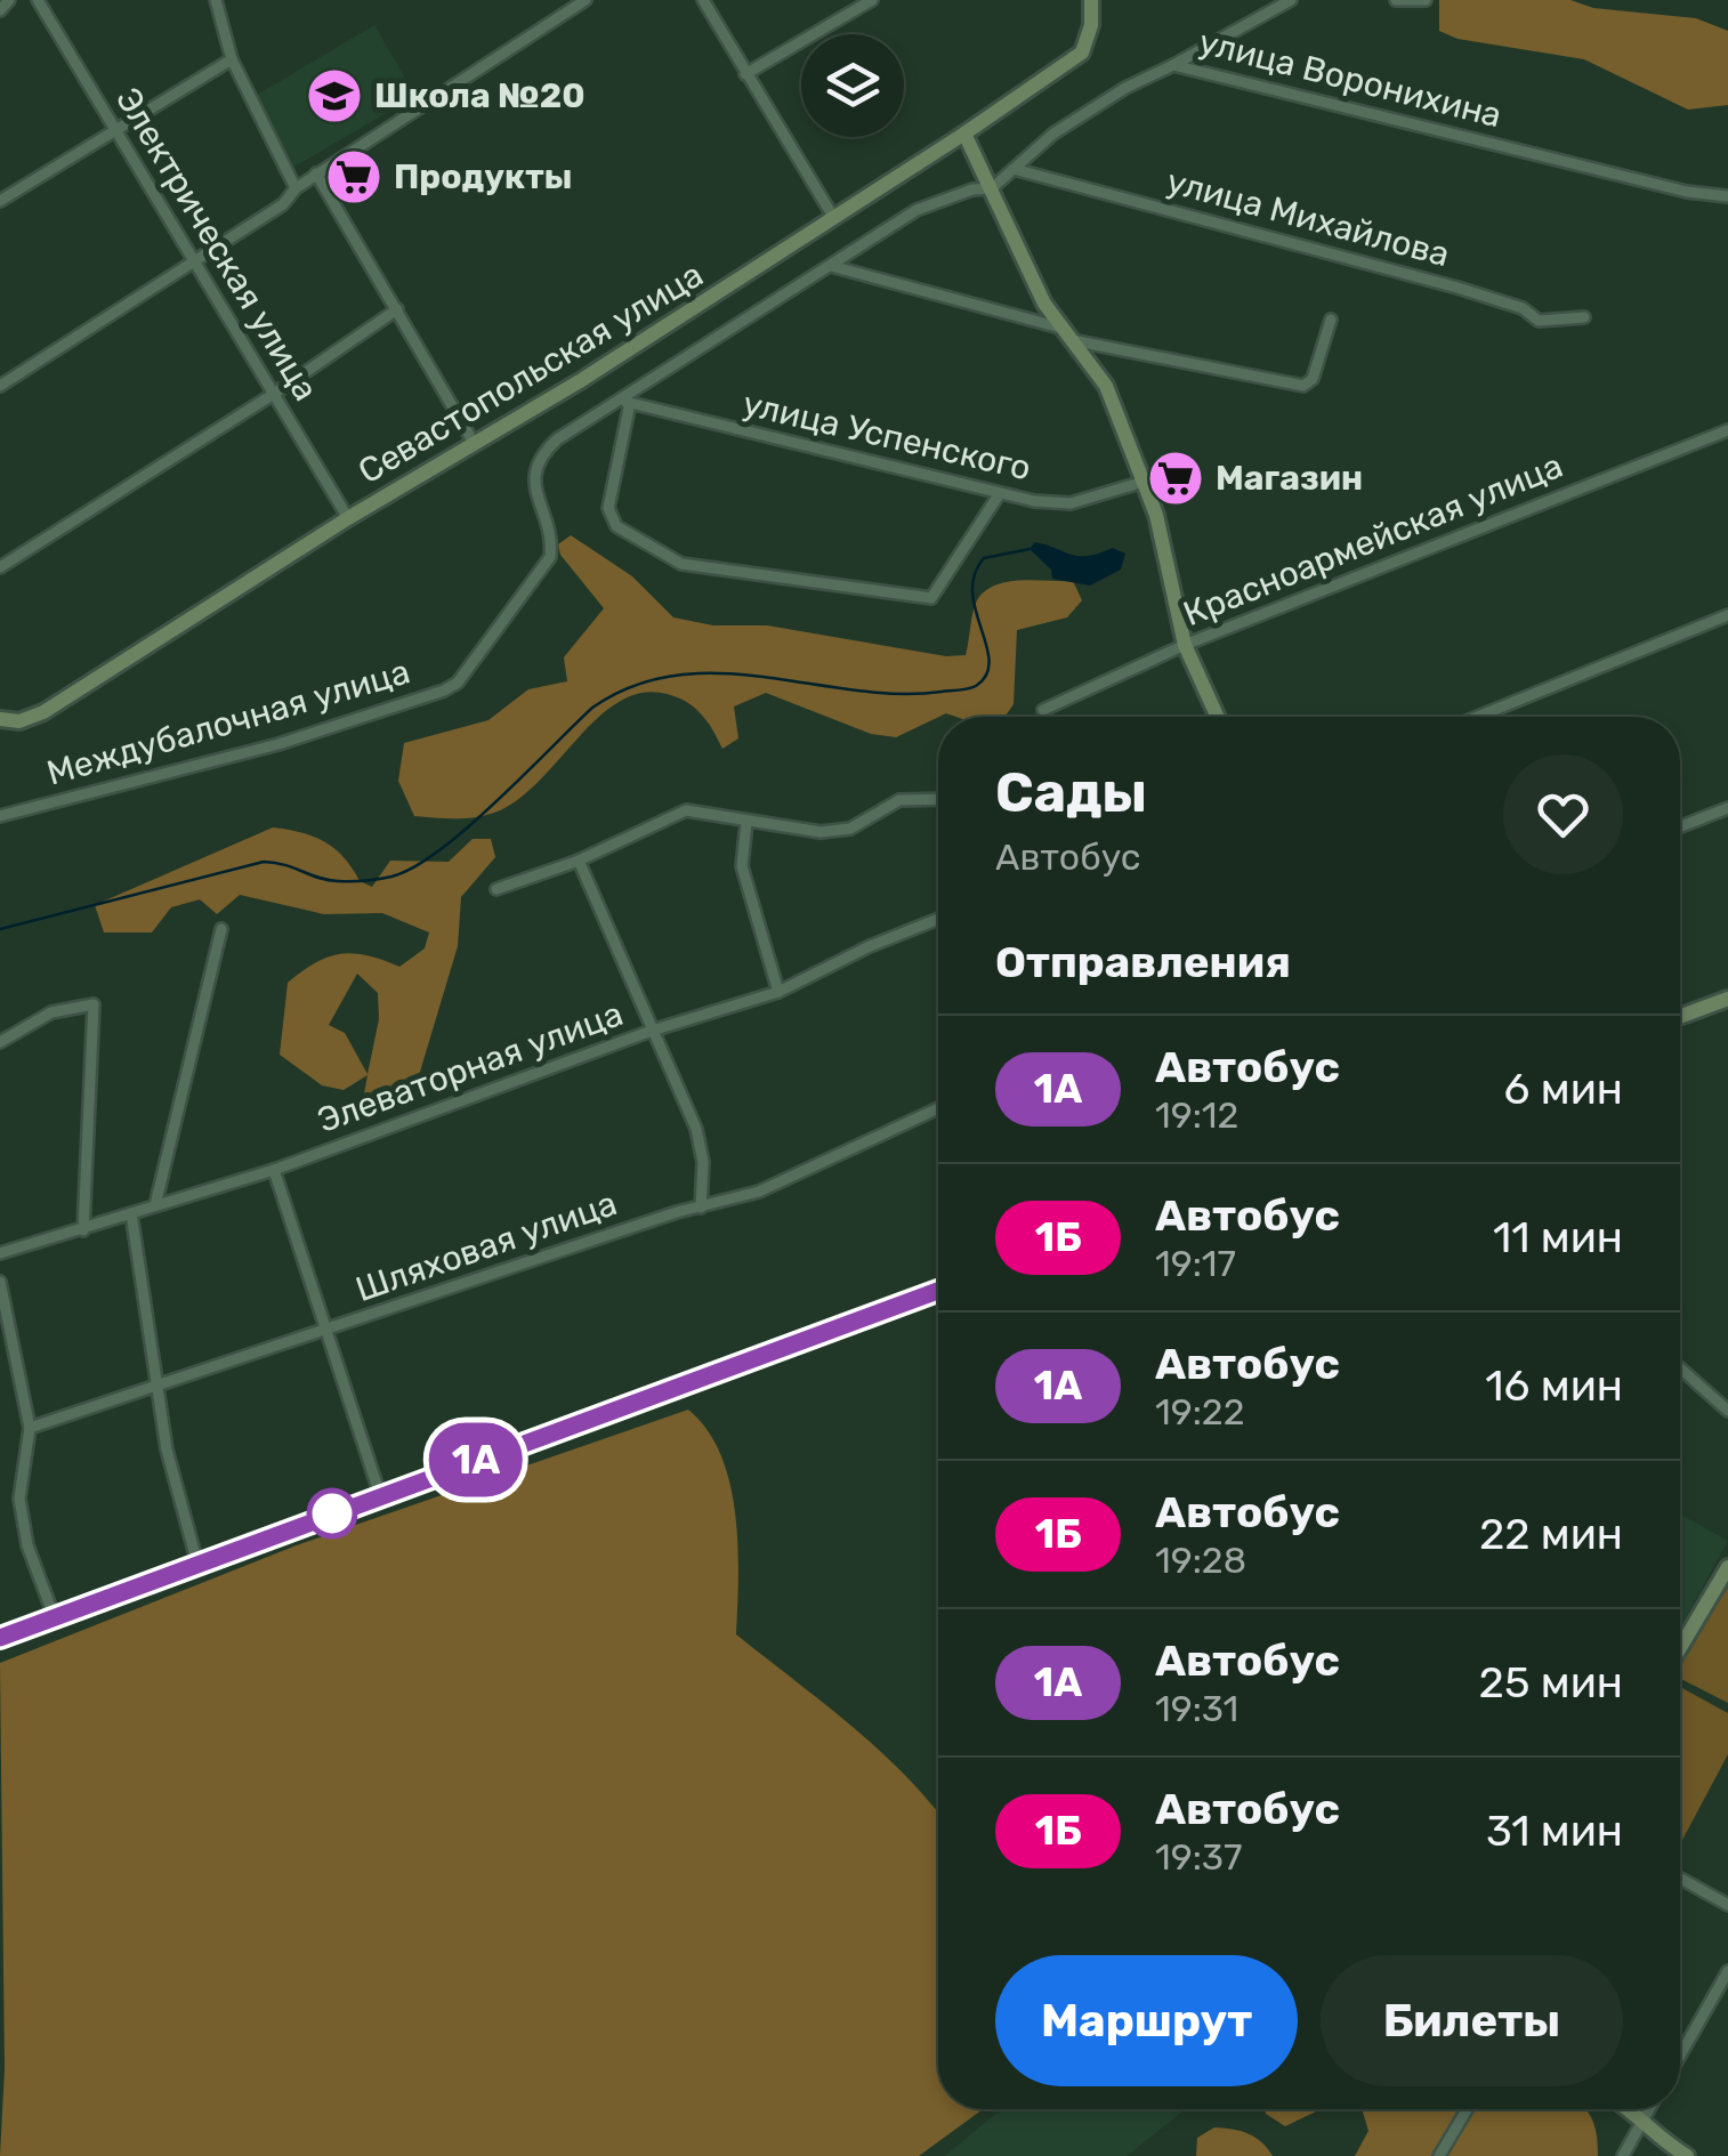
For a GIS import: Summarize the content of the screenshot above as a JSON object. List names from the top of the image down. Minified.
{"streets":{"street":["улица Воронихина","улица Михайлова","Электрическая улица","Севастопольская улица","улица Успенского","Красноармейская улица","Междубалочная улица","Элеваторная улица","Шляховая улица"]},"crossings":[["улица Воронихина","улица Михайлова"],["Электрическая улица","Севастопольская улица"],["улица Успенского","Междубалочная улица"]],"places":{"school or university":["Школа №20"],"supermarket":["Продукты","Магазин"]},"lines":["bus line 1А"],"page":{"on_map":"1А","heading":[["Сады","Автобус"],"Отправления"],"list":[{"mark":"1А","name":"Автобус","note":"19:12","value":"6 мин"},{"mark":"1Б","name":"Автобус","note":"19:17","value":"11 мин"},{"mark":"1А","name":"Автобус","note":"19:22","value":"16 мин"},{"mark":"1Б","name":"Автобус","note":"19:28","value":"22 мин"},{"mark":"1А","name":"Автобус","note":"19:31","value":"25 мин"},{"mark":"1Б","name":"Автобус","note":"19:37","value":"31 мин"}],"buttons":["Маршрут","Билеты"]}}
